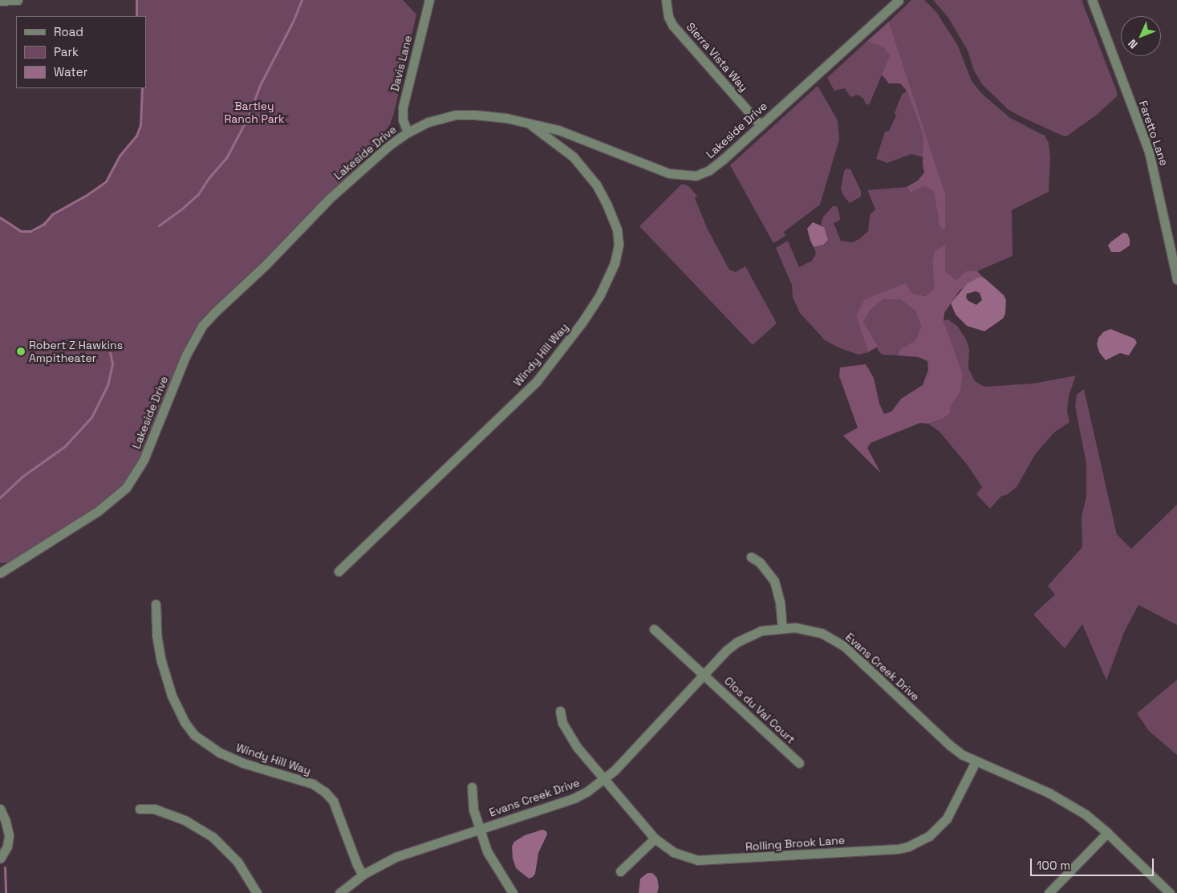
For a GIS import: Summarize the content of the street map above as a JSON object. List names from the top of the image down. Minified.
{"streets":{"street":["Sierra Vista Way","Davis Lane","Lakeside Drive","Faretto Lane","Windy Hill Way","Evans Creek Drive","Clos du Val Court","Rolling Brook Lane"]},"crossings":[["Sierra Vista Way","Lakeside Drive"],["Davis Lane","Lakeside Drive"],["Lakeside Drive","Windy Hill Way"],["Windy Hill Way","Evans Creek Drive"],["Evans Creek Drive","Clos du Val Court"],["Evans Creek Drive","Rolling Brook Lane"]],"parks":["Bartley Ranch Park"],"places":["Robert Z Hawkins Ampitheater"],"legend":["Road","Park","Water"],"scale_bar":"100 m","north":"bottom left"}
